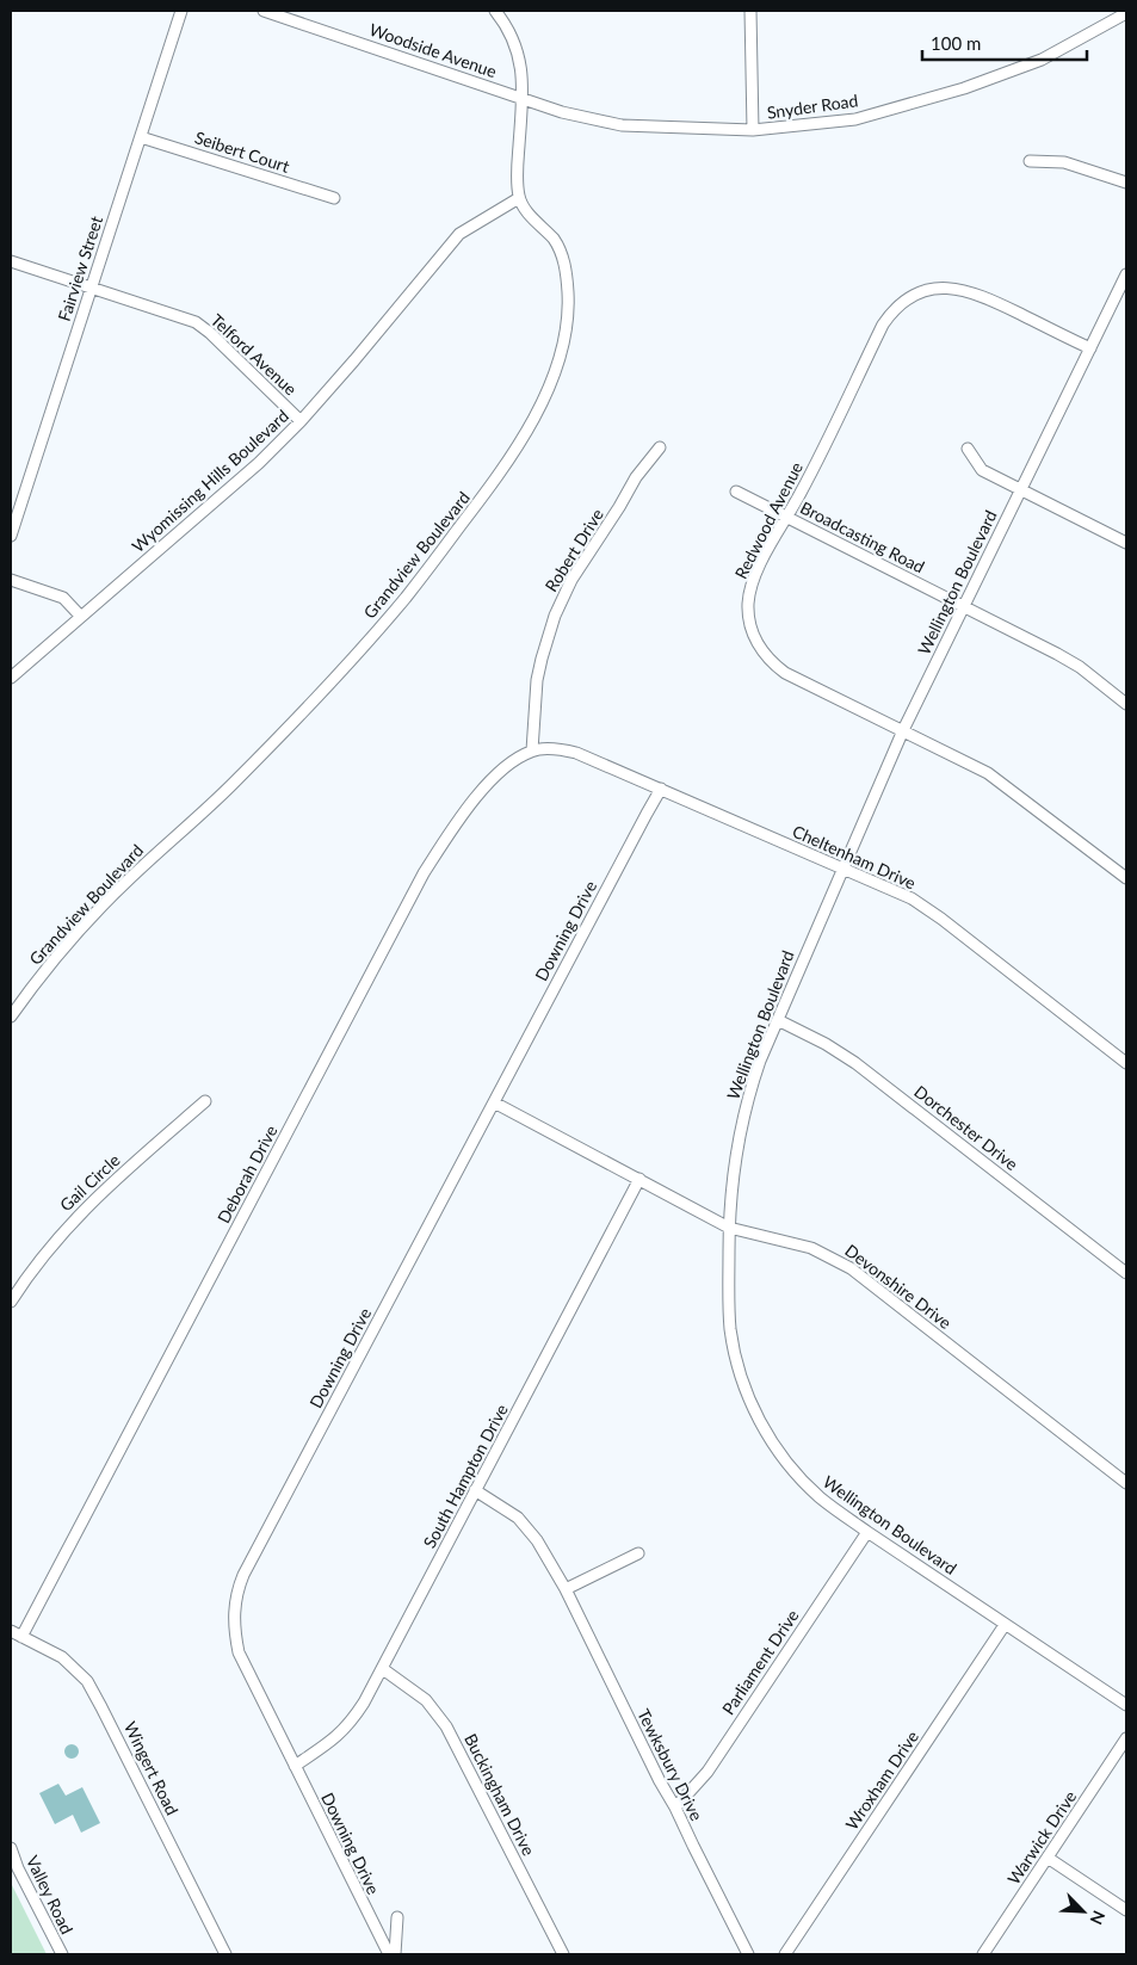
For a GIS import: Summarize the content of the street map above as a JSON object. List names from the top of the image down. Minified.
{"streets":{"street":["Woodside Avenue","Snyder Road","Seibert Court","Fairview Street","Telford Avenue","Wyomissing Hills Boulevard","Redwood Avenue","Broadcasting Road","Robert Drive","Grandview Boulevard","Wellington Boulevard","Cheltenham Drive","Downing Drive","Dorchester Drive","Deborah Drive","Gail Circle","Devonshire Drive","South Hampton Drive","Parliament Drive","Tewksbury Drive","Wingert Road","Wroxham Drive","Buckingham Drive","Warwick Drive","Valley Road"]},"crossings":[["Woodside Avenue","Snyder Road"],["Seibert Court","Fairview Street"],["Fairview Street","Telford Avenue"],["Telford Avenue","Wyomissing Hills Boulevard"],["Wyomissing Hills Boulevard","Grandview Boulevard"],["Redwood Avenue","Broadcasting Road"],["Redwood Avenue","Wellington Boulevard"],["Broadcasting Road","Wellington Boulevard"],["Robert Drive","Cheltenham Drive"],["Robert Drive","Deborah Drive"],["Wellington Boulevard","Cheltenham Drive"],["Wellington Boulevard","Dorchester Drive"],["Wellington Boulevard","Devonshire Drive"],["Wellington Boulevard","Parliament Drive"],["Wellington Boulevard","Wroxham Drive"],["Cheltenham Drive","Downing Drive"],["Cheltenham Drive","Deborah Drive"],["Downing Drive","Devonshire Drive"],["Downing Drive","South Hampton Drive"],["Deborah Drive","Wingert Road"],["Devonshire Drive","South Hampton Drive"],["South Hampton Drive","Tewksbury Drive"],["South Hampton Drive","Buckingham Drive"],["Parliament Drive","Tewksbury Drive"]],"scale_bar":"100 m","north":"bottom right"}
